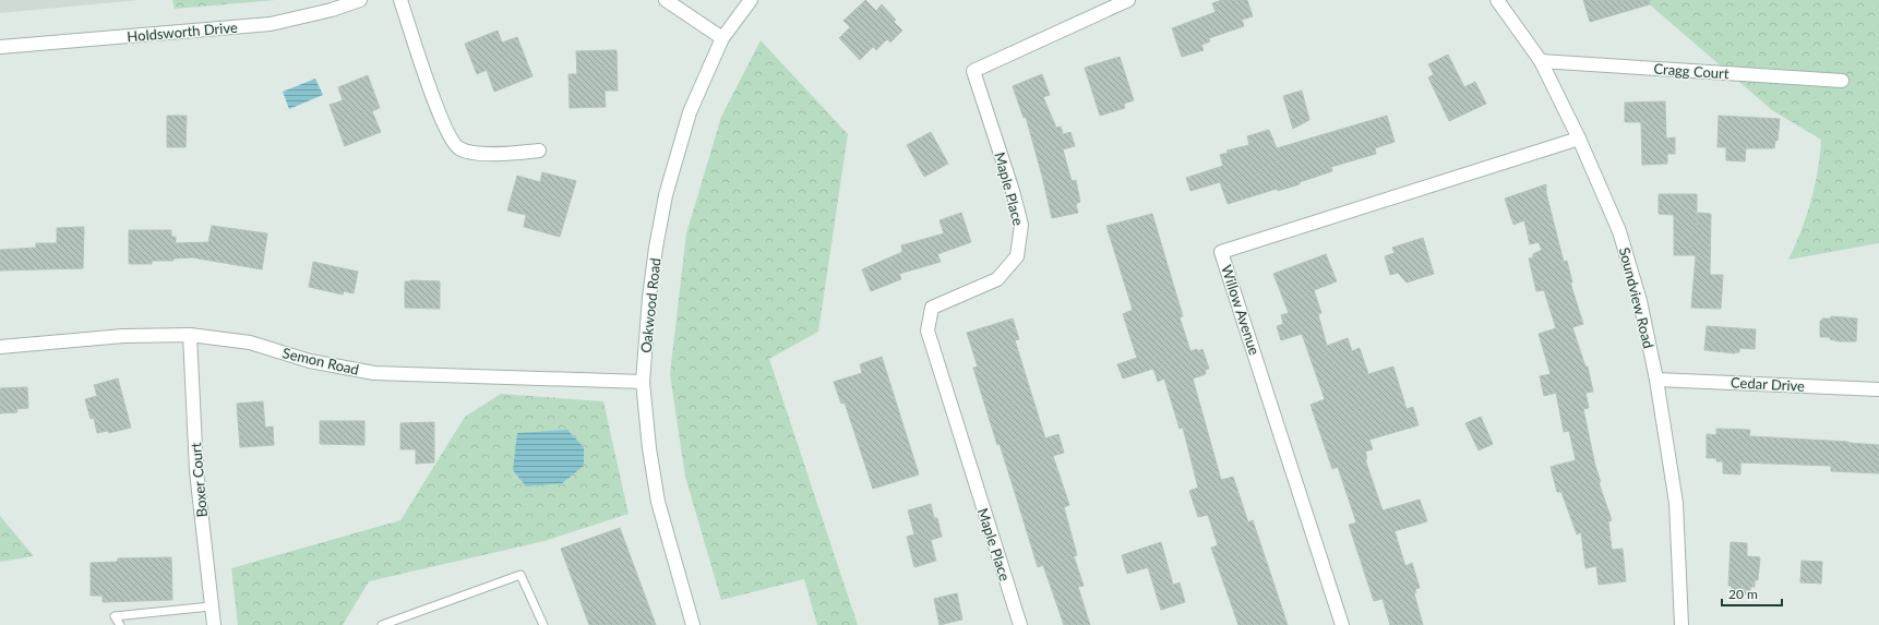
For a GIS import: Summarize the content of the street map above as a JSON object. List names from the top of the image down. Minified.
{"streets":{"street":["Holdsworth Drive","Cragg Court","Maple Place","Soundview Road","Oakwood Road","Willow Avenue","Semon Road","Cedar Drive","Boxer Court"]},"crossings":[["Cragg Court","Soundview Road"],["Soundview Road","Willow Avenue"],["Soundview Road","Cedar Drive"],["Oakwood Road","Semon Road"],["Semon Road","Boxer Court"]],"scale_bar":"20 m"}
